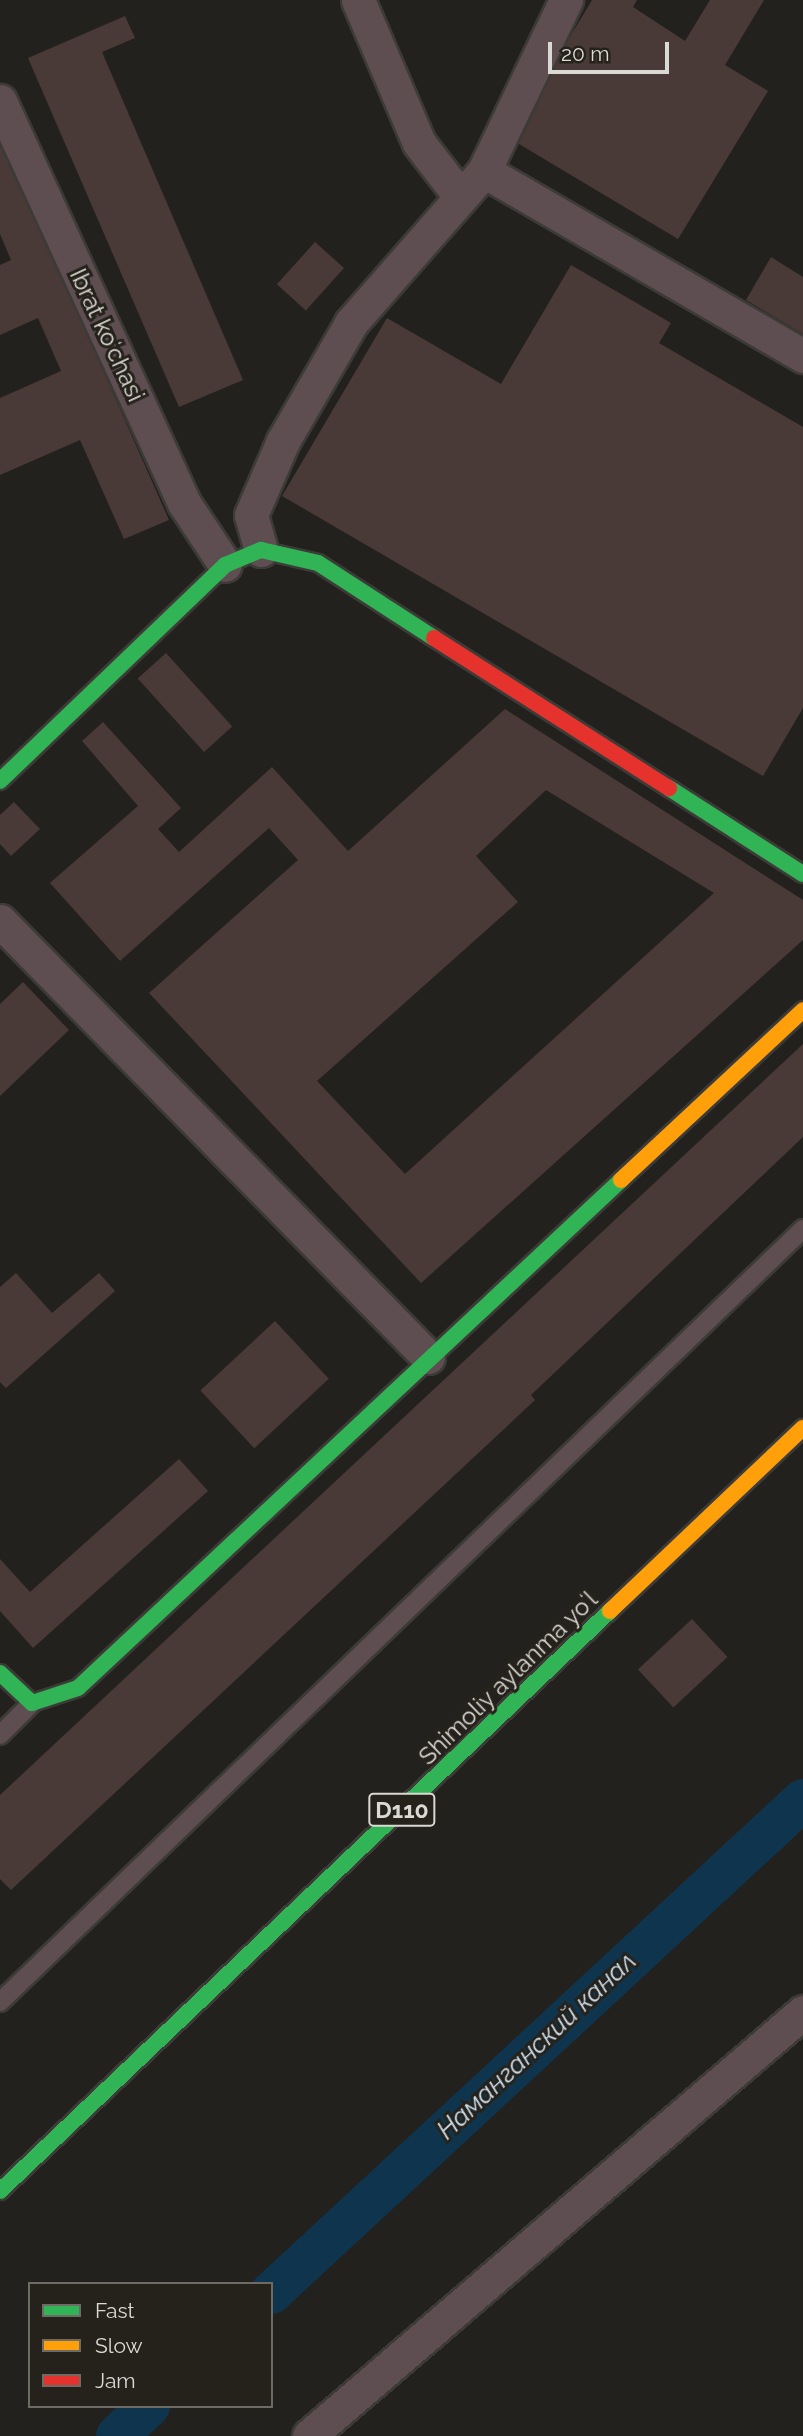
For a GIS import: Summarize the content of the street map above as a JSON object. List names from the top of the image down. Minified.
{"streets":{"street":["Ibrat koʻchasi","Shimoliy aylanma yoʻl","D110"]},"water":["Наманганский канал"],"legend":["Fast","Slow","Jam"],"scale_bar":"20 m"}
